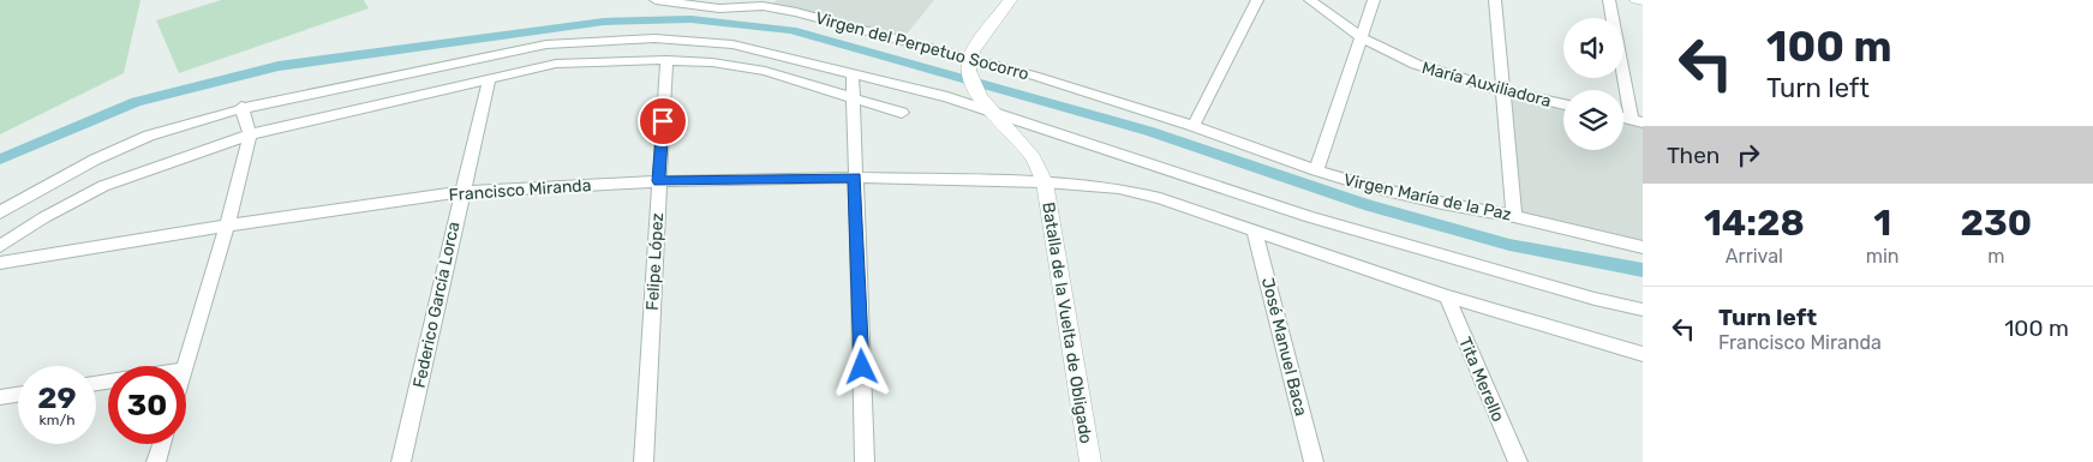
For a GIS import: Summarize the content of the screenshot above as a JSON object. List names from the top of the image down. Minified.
{"streets":{"street":["Virgen del Perpetuo Socorro","María Auxiliadora","Francisco Miranda","Virgen María de la Paz","Felipe López","Federico García Lorca","Batalla de la Vuelta de Obligado","José Manuel Baca","Tita Merello"]},"crossings":[["Virgen del Perpetuo Socorro","Virgen María de la Paz"],["Virgen del Perpetuo Socorro","Batalla de la Vuelta de Obligado"],["Francisco Miranda","Felipe López"],["Francisco Miranda","Federico García Lorca"],["Francisco Miranda","Batalla de la Vuelta de Obligado"],["Francisco Miranda","José Manuel Baca"],["Francisco Miranda","Tita Merello"]],"page":{"turn":["100 m","Turn left"],"then":"Then","eta":["14:28","Arrival","1","min","230","m"],"list":[{"name":"Turn left","note":"Francisco Miranda","value":"100 m"}],"speed":"29 km/h","limit":"30"}}
